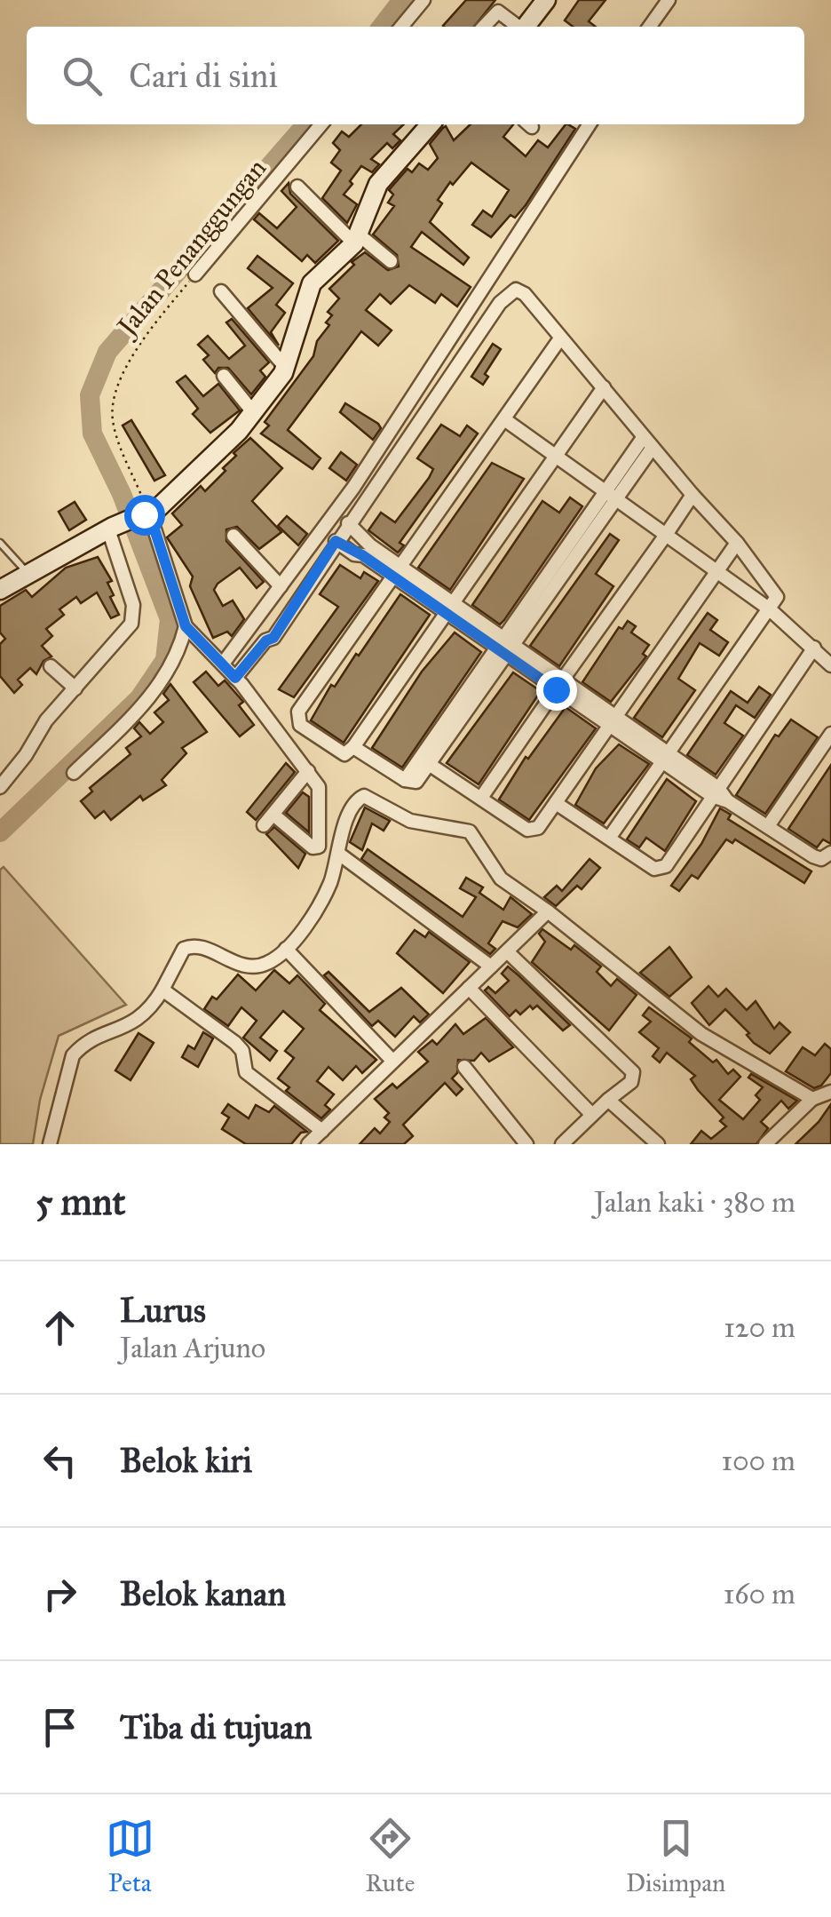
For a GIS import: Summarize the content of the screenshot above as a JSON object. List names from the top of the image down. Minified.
{"streets":{"street":["Jalan Penanggungan"]},"page":{"search":"Cari di sini","heading":["5 mnt","Jalan kaki · 380 m"],"list":[["Lurus","Jalan Arjuno","120 m"],["Belok kiri","100 m"],["Belok kanan","160 m"],"Tiba di tujuan"],"nav":["Peta","Rute","Disimpan"]}}
